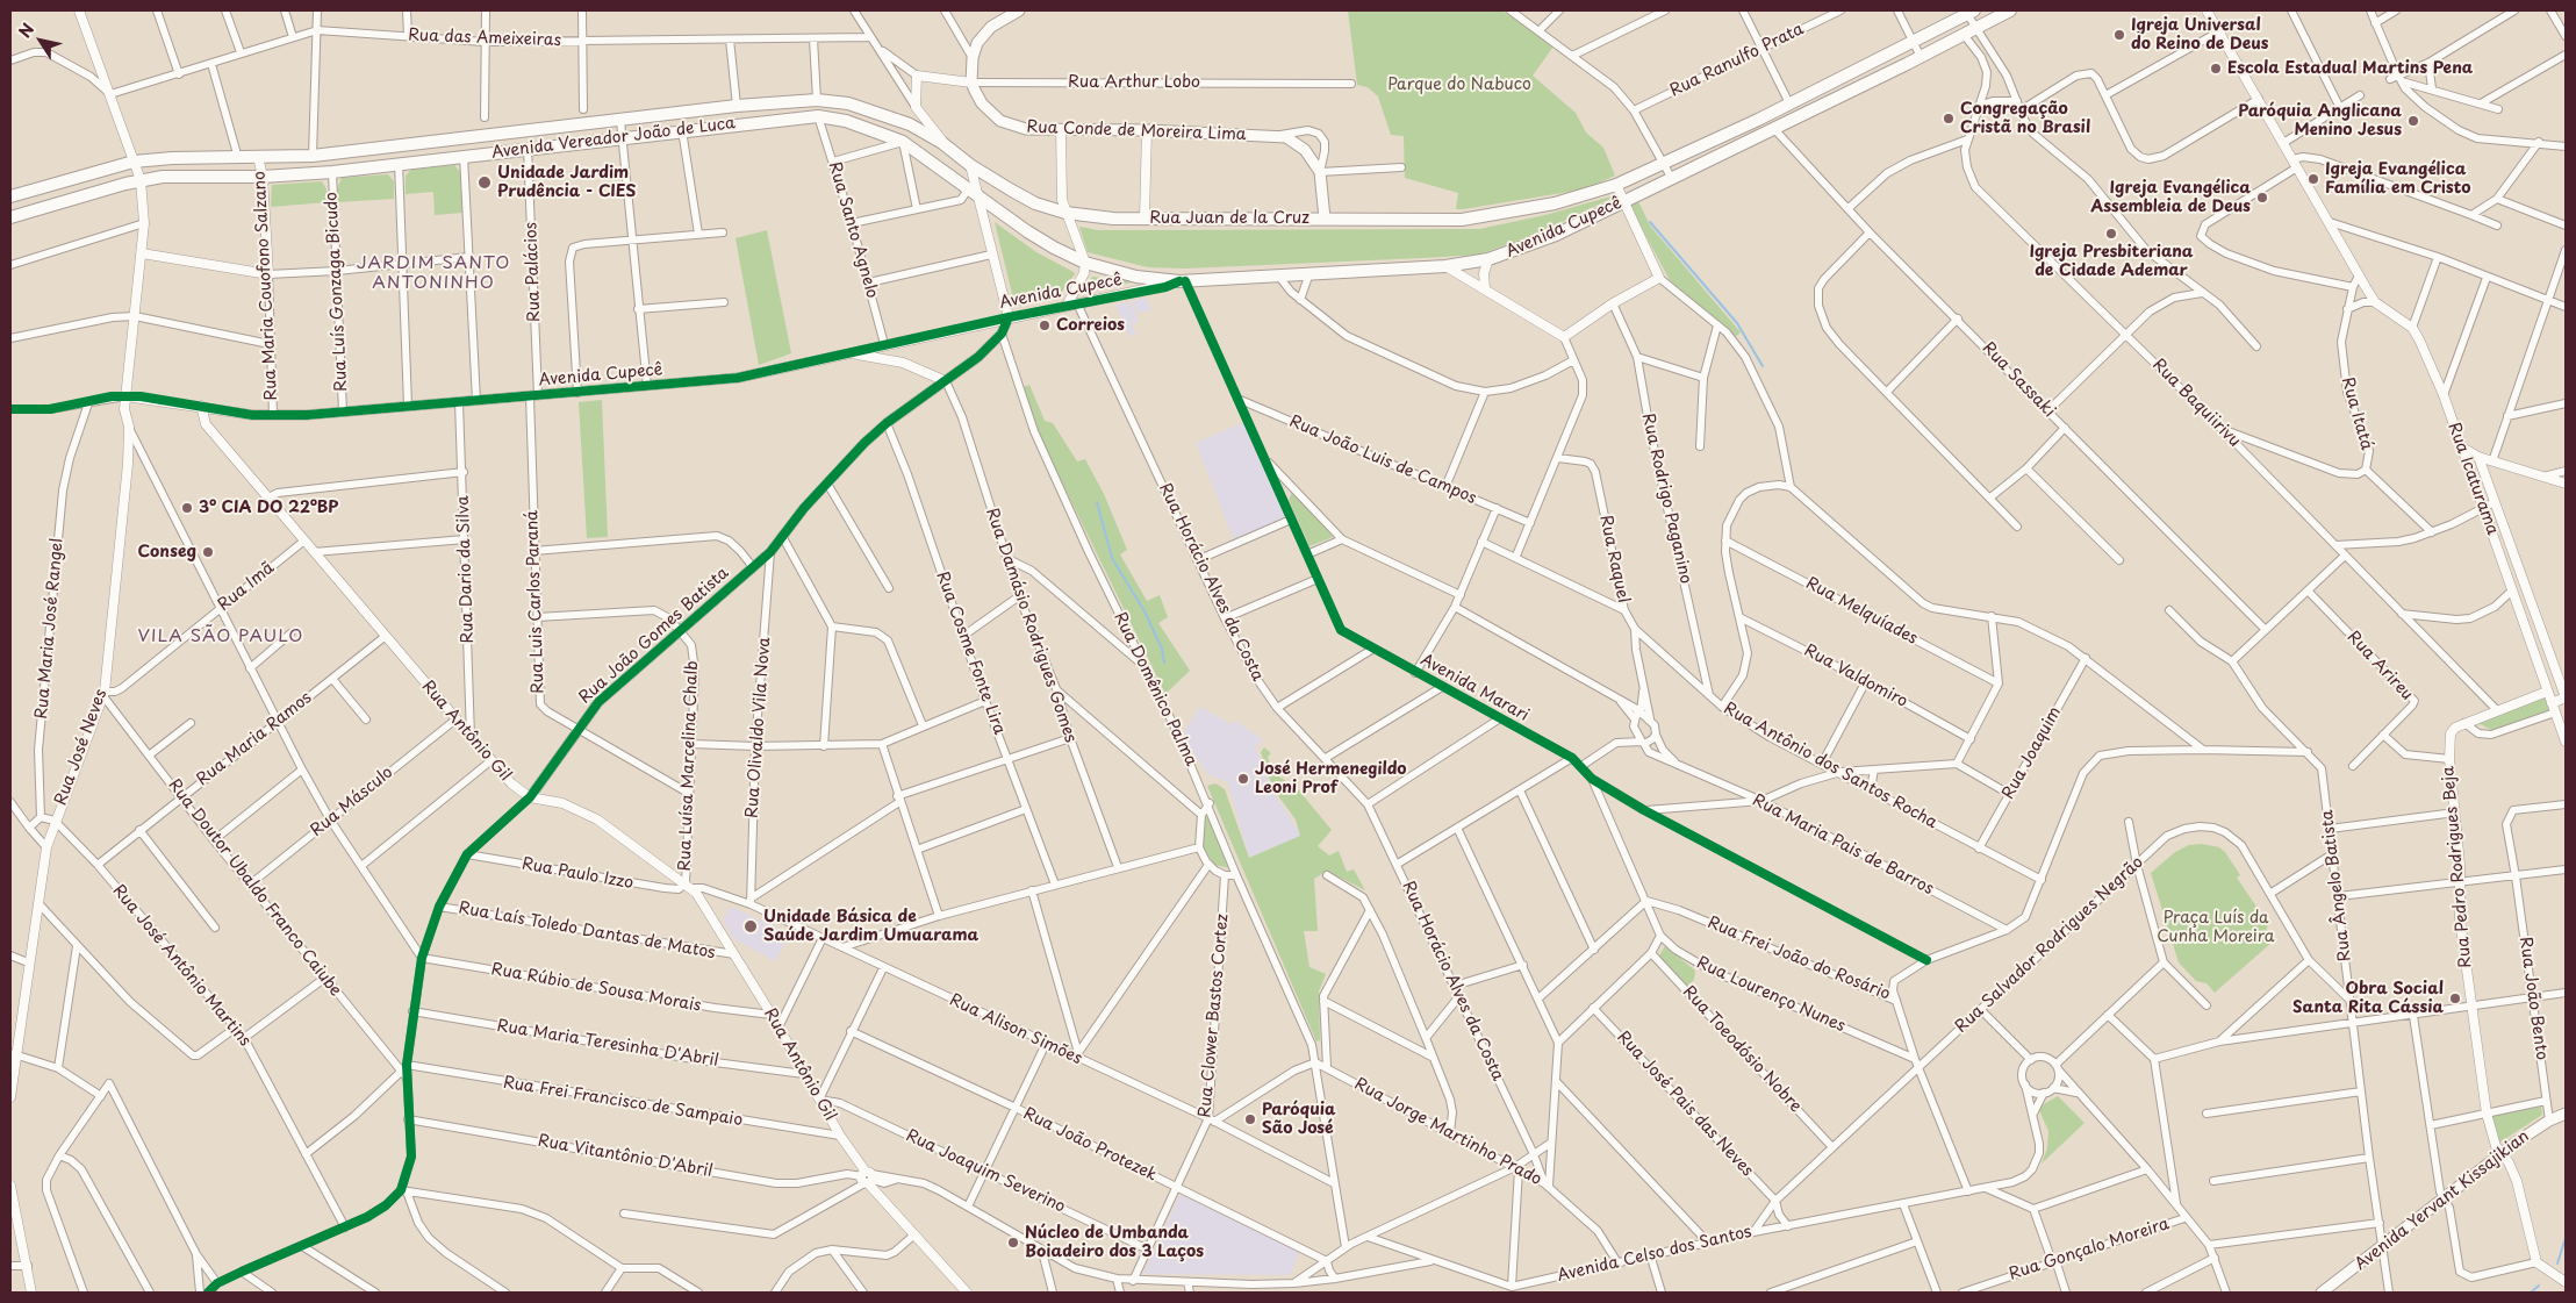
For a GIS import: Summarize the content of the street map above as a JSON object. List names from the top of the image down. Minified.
{"streets":{"main road":["Rua Conde de Moreira Lima","Avenida Vereador João de Luca","Rua Juan de la Cruz","Avenida Cupecê","Avenida Yervant Kissajikian"],"street":["Rua das Ameixeiras","Rua Ranulfo Prata","Rua Arthur Lobo","Rua Santo Agnelo","Rua Palácios","Rua Maria Couofono Salzano","Rua Luís Gonzaga Bicudo","Rua Sassaki","Rua Baquiirivu","Rua Itatá","Rua João Luis de Campos","Rua Icaturama","Rua Rodrigo Paganino","Rua Raquel","Rua Dario da Silva","Rua Horácio Alves da Costa","Rua Imã","Rua Luis Carlos Paraná","Rua Melquíades","Rua Damásio Rodrigues Gomes","Rua Maria José Rangel","Rua João Gomes Batista","Rua Cosme Fonte Lira","Rua Arireu","Rua Valdomiro","Avenida Marari","Rua Domênico Palma","Rua Olivaldo Vila Nova","Rua Antônio Gil","Rua Maria Ramos","Rua José Neves","Rua Joaquim","Rua Luísa Marcelina Chalb","Rua Antônio dos Santos Rocha","Rua Másculo","Rua Maria Pais de Barros","Rua Pedro Rodrigues Beja","Rua Paulo Izzo","Rua Ângelo Batista","Rua Doutor Ubaldo Franco Caiube","Rua Laís Toledo Dantas de Matos","Rua Salvador Rodrigues Negrão","Rua Frei João do Rosário","Rua José Antônio Martins","Rua Rúbio de Sousa Morais","Rua Lourenço Nunes","Rua João Bento","Rua Clower Bastos Cortez","Rua Alison Simões","Rua Maria Teresinha D'Abril","Rua Toeodósio Nobre","Rua Frei Francisco de Sampaio","Rua José Pais das Neves","Rua Jorge Martinho Prado","Rua João Protezek","Rua Vitantônio D'Abril","Rua Joaquim Severino","Rua Gonçalo Moreira","Avenida Celso dos Santos"]},"crossings":[["Rua das Ameixeiras","Rua José Neves"],["Rua Arthur Lobo","Rua Conde de Moreira Lima"],["Rua Conde de Moreira Lima","Rua Juan de la Cruz"],["Avenida Vereador João de Luca","Rua Juan de la Cruz"],["Avenida Vereador João de Luca","Avenida Cupecê"],["Avenida Vereador João de Luca","Rua Santo Agnelo"],["Avenida Vereador João de Luca","Rua Palácios"],["Avenida Vereador João de Luca","Rua Maria Couofono Salzano"],["Avenida Vereador João de Luca","Rua Luís Gonzaga Bicudo"],["Avenida Vereador João de Luca","Avenida Marari"],["Avenida Vereador João de Luca","Rua José Neves"],["Avenida Cupecê","Rua Santo Agnelo"],["Avenida Cupecê","Rua Palácios"],["Avenida Cupecê","Rua Maria Couofono Salzano"],["Avenida Cupecê","Rua Luís Gonzaga Bicudo"],["Avenida Cupecê","Rua Sassaki"],["Avenida Cupecê","Rua Dario da Silva"],["Avenida Cupecê","Rua Horácio Alves da Costa"],["Avenida Cupecê","Rua Luis Carlos Paraná"],["Avenida Cupecê","Rua Maria José Rangel"],["Avenida Cupecê","Avenida Marari"],["Avenida Cupecê","Rua Antônio Gil"],["Avenida Cupecê","Rua José Neves"],["Rua Palácios","Rua Luis Carlos Paraná"],["Rua Baquiirivu","Rua Itatá"],["Rua João Luis de Campos","Avenida Marari"],["Rua Rodrigo Paganino","Rua Antônio dos Santos Rocha"],["Rua Raquel","Rua Antônio dos Santos Rocha"],["Rua Raquel","Rua Maria Pais de Barros"],["Rua Dario da Silva","Rua Antônio Gil"],["Rua Horácio Alves da Costa","Rua Jorge Martinho Prado"],["Rua Imã","Rua Antônio Gil"],["Rua Imã","Rua José Neves"],["Rua Imã","Rua Doutor Ubaldo Franco Caiube"],["Rua Luis Carlos Paraná","Rua João Gomes Batista"],["Rua Luis Carlos Paraná","Rua Luísa Marcelina Chalb"],["Rua Damásio Rodrigues Gomes","Rua João Gomes Batista"],["Rua João Gomes Batista","Rua Cosme Fonte Lira"],["Rua João Gomes Batista","Rua Domênico Palma"],["Rua João Gomes Batista","Rua Olivaldo Vila Nova"],["Rua João Gomes Batista","Rua Antônio Gil"],["Rua João Gomes Batista","Rua Luísa Marcelina Chalb"],["Rua João Gomes Batista","Rua Paulo Izzo"],["Rua João Gomes Batista","Rua Doutor Ubaldo Franco Caiube"],["Rua João Gomes Batista","Rua Laís Toledo Dantas de Matos"],["Rua João Gomes Batista","Rua Rúbio de Sousa Morais"],["Rua João Gomes Batista","Rua Maria Teresinha D'Abril"],["Rua João Gomes Batista","Rua Frei Francisco de Sampaio"],["Rua João Gomes Batista","Rua Vitantônio D'Abril"],["Avenida Marari","Rua Frei João do Rosário"],["Avenida Marari","Rua Lourenço Nunes"],["Rua Domênico Palma","Rua Alison Simões"],["Rua Domênico Palma","Rua Jorge Martinho Prado"],["Rua Olivaldo Vila Nova","Rua Alison Simões"],["Rua Antônio Gil","Rua Maria Ramos"],["Rua Antônio Gil","Rua Luísa Marcelina Chalb"],["Rua Antônio Gil","Rua Másculo"],["Rua Antônio Gil","Rua Paulo Izzo"],["Rua Antônio Gil","Rua Laís Toledo Dantas de Matos"],["Rua Antônio Gil","Rua Rúbio de Sousa Morais"],["Rua Antônio Gil","Rua Alison Simões"],["Rua Antônio Gil","Rua Maria Teresinha D'Abril"],["Rua Antônio Gil","Rua Frei Francisco de Sampaio"],["Rua Antônio Gil","Rua Vitantônio D'Abril"],["Rua Antônio Gil","Rua Joaquim Severino"],["Rua Maria Ramos","Rua Doutor Ubaldo Franco Caiube"],["Rua Maria Ramos","Rua José Antônio Martins"],["Rua José Neves","Rua Doutor Ubaldo Franco Caiube"],["Rua José Neves","Rua José Antônio Martins"],["Rua Joaquim","Rua Antônio dos Santos Rocha"],["Rua Luísa Marcelina Chalb","Rua Paulo Izzo"],["Rua Luísa Marcelina Chalb","Rua Alison Simões"],["Rua Antônio dos Santos Rocha","Rua Frei João do Rosário"],["Rua Másculo","Rua Doutor Ubaldo Franco Caiube"],["Rua Maria Pais de Barros","Rua Frei João do Rosário"],["Rua Pedro Rodrigues Beja","Avenida Yervant Kissajikian"],["Rua Paulo Izzo","Rua Alison Simões"],["Rua Ângelo Batista","Rua Salvador Rodrigues Negrão"],["Rua Ângelo Batista","Rua Frei João do Rosário"],["Rua Ângelo Batista","Avenida Yervant Kissajikian"],["Rua Doutor Ubaldo Franco Caiube","Rua Frei Francisco de Sampaio"],["Rua Salvador Rodrigues Negrão","Rua Toeodósio Nobre"],["Rua Salvador Rodrigues Negrão","Rua José Pais das Neves"],["Rua Salvador Rodrigues Negrão","Avenida Celso dos Santos"],["Rua Frei João do Rosário","Rua Lourenço Nunes"],["Rua João Bento","Avenida Yervant Kissajikian"],["Rua Clower Bastos Cortez","Rua Alison Simões"],["Rua Clower Bastos Cortez","Rua João Protezek"],["Rua Clower Bastos Cortez","Rua Joaquim Severino"],["Rua Jorge Martinho Prado","Avenida Celso dos Santos"]],"districts":["JARDIM SANTO ANTONINHO","VILA SÃO PAULO"],"parks":["Parque do Nabuco","Praça Luís da Cunha Moreira"],"places":["Igreja Universal do Reino de Deus","Escola Estadual Martins Pena","Congregação Cristã no Brasil","Paróquia Anglicana Menino Jesus","Igreja Evangélica Família em Cristo","Unidade Jardim Prudência - CIES","Igreja Evangélica Assembleia de Deus","Igreja Presbiteriana de Cidade Ademar","Correios","3° CIA DO 22°BP","Conseg","José Hermenegildo Leoni Prof","Unidade Básica de Saúde Jardim Umuarama","Obra Social Santa Rita Cássia","Paróquia São José","Núcleo de Umbanda Boiadeiro dos 3 Laços"],"north":"top left"}
